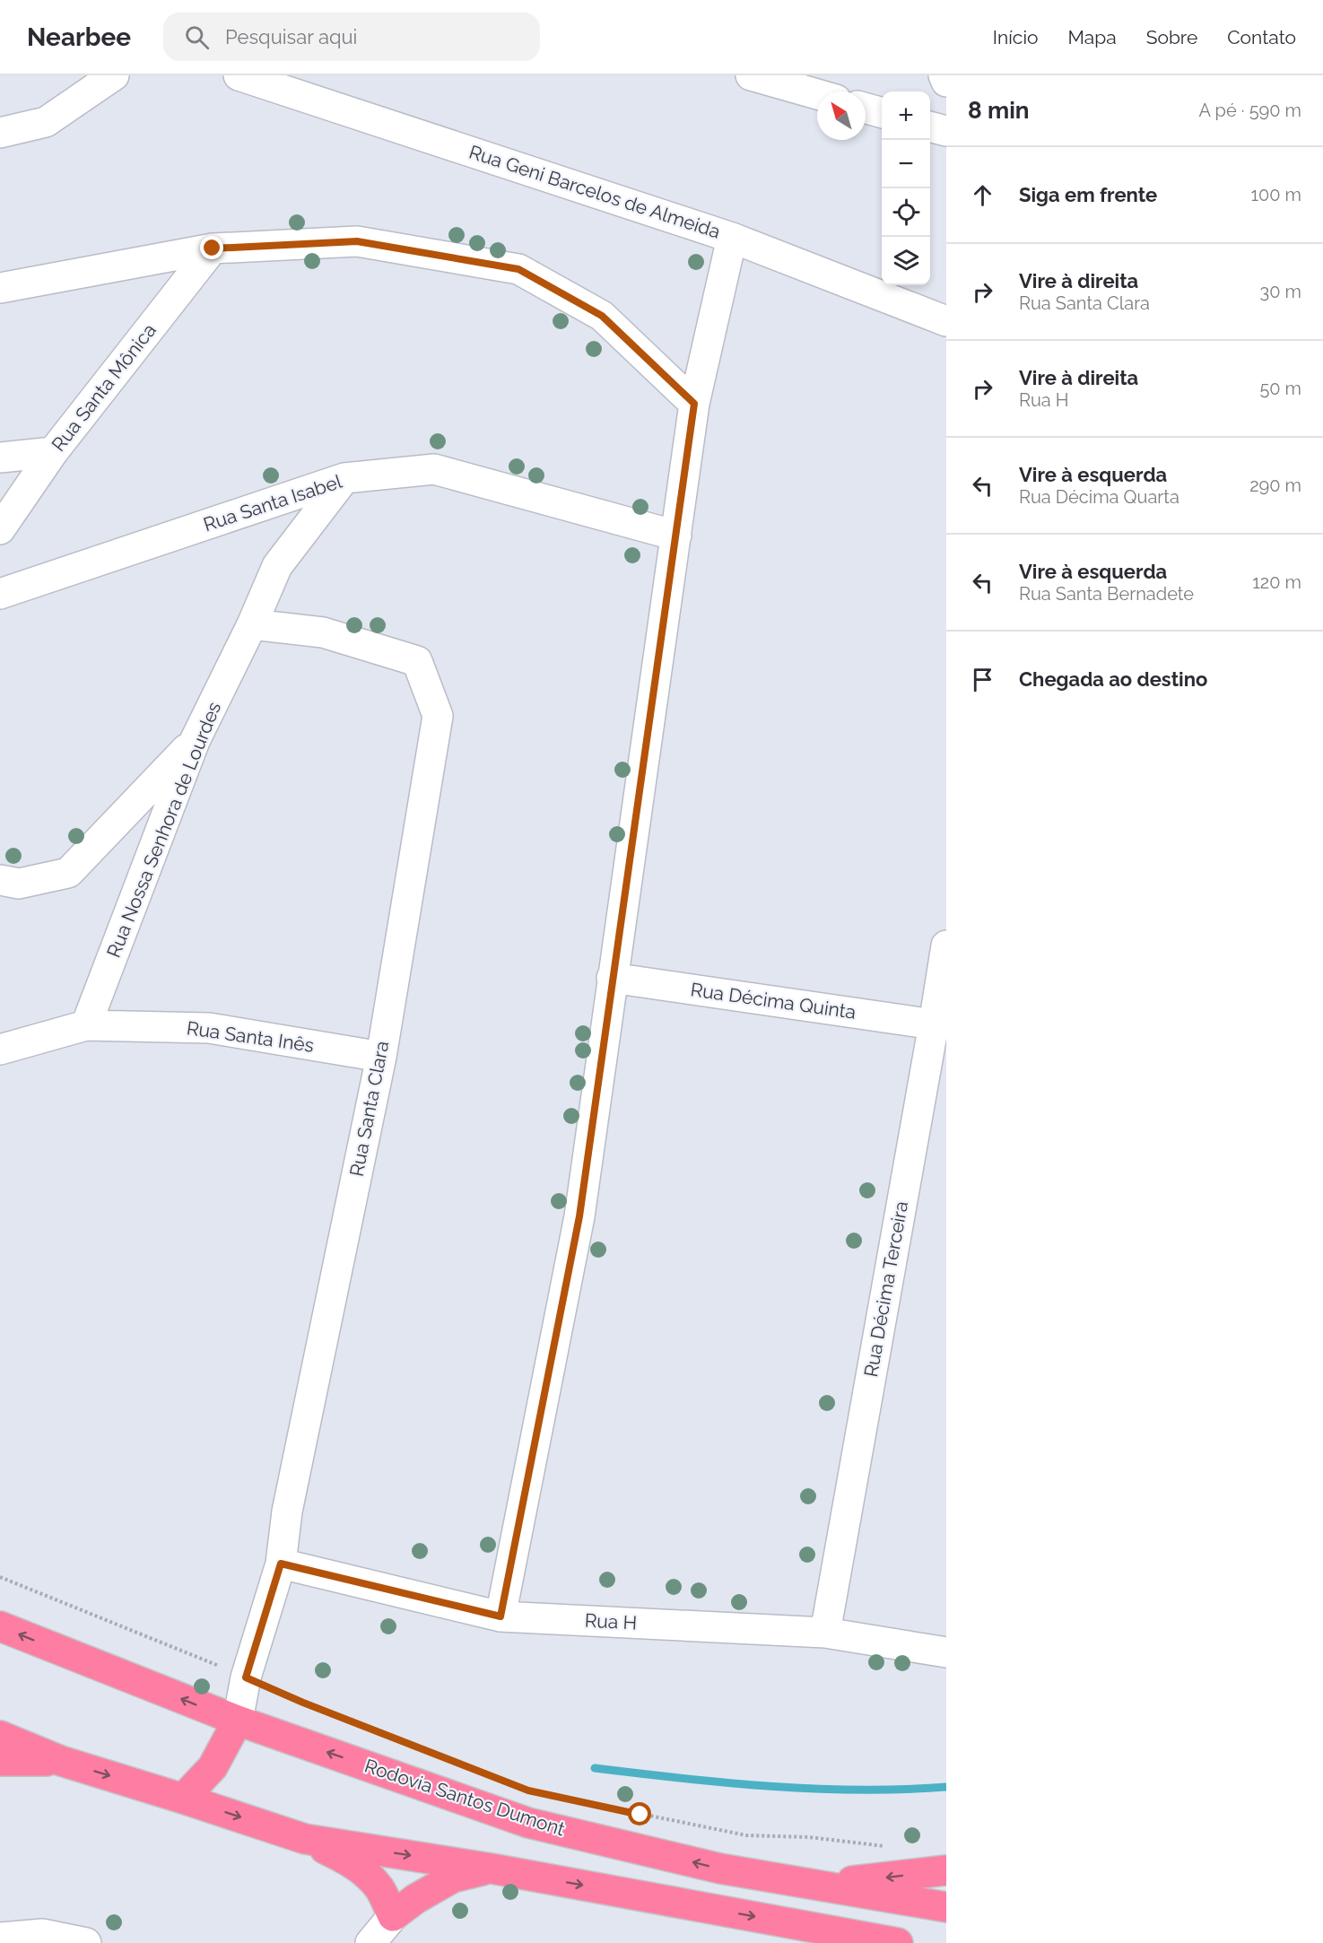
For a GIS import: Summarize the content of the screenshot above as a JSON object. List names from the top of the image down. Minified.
{"streets":{"highway":["Rodovia Santos Dumont"],"street":["Rua Geni Barcelos de Almeida","Rua Santa Mônica","Rua Santa Isabel","Rua Nossa Senhora de Lourdes","Rua Décima Quinta","Rua Santa Inês","Rua Santa Clara","Rua Décima Terceira","Rua H"]},"crossings":[["Rua Santa Isabel","Rua Nossa Senhora de Lourdes"],["Rua Nossa Senhora de Lourdes","Rua Santa Inês"],["Rua Nossa Senhora de Lourdes","Rua Santa Clara"],["Rua Décima Quinta","Rua Décima Terceira"],["Rua Santa Inês","Rua Santa Clara"],["Rua Santa Clara","Rua H"],["Rua Santa Clara","Rodovia Santos Dumont"],["Rua Décima Terceira","Rua H"]],"north":"top left","page":{"header":"Nearbee","search":"Pesquisar aqui","nav":["Início","Mapa","Sobre","Contato"],"heading":["8 min","A pé · 590 m"],"map_buttons":["+","−"],"list":[["Siga em frente","100 m"],["Vire à direita","Rua Santa Clara","30 m"],["Vire à direita","Rua H","50 m"],["Vire à esquerda","Rua Décima Quarta","290 m"],["Vire à esquerda","Rua Santa Bernadete","120 m"],"Chegada ao destino"]}}
